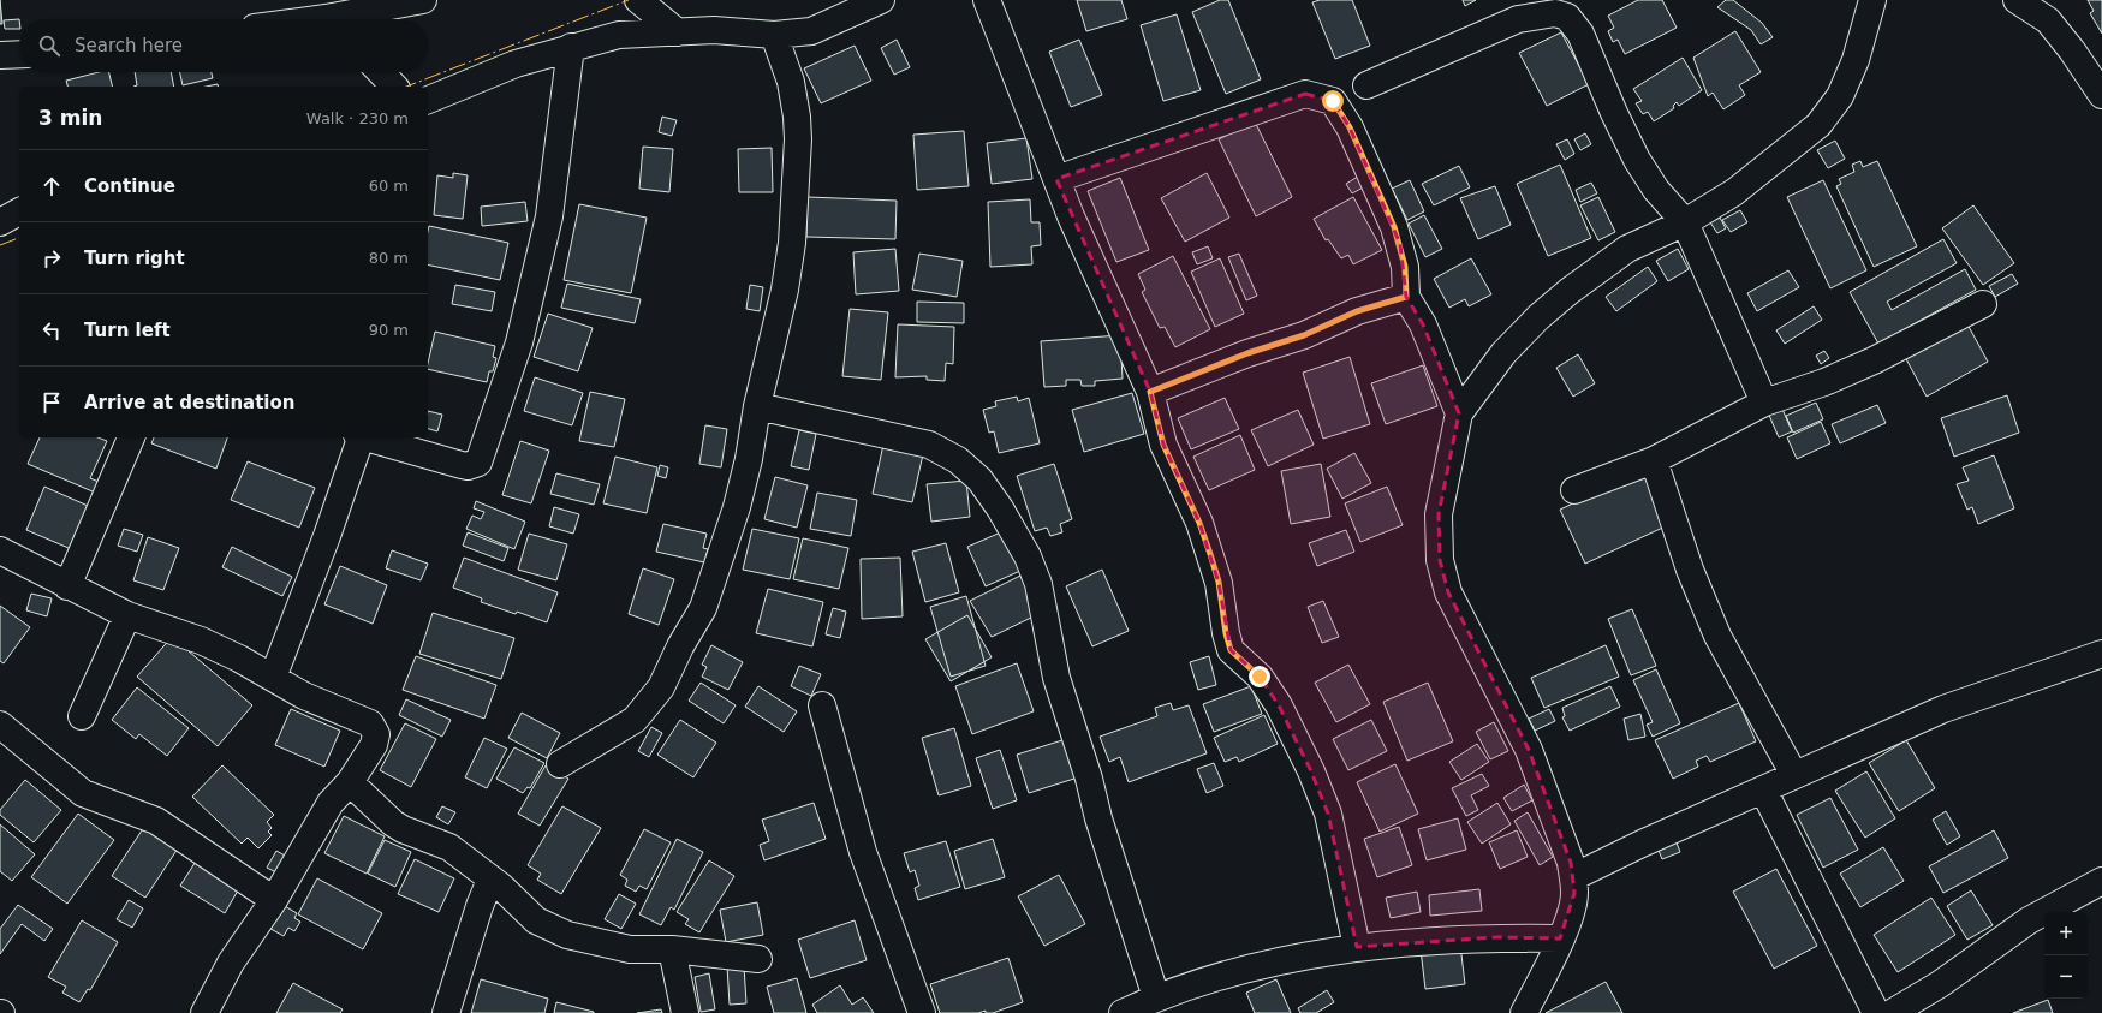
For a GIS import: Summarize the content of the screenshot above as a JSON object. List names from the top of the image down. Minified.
{"page":{"search":"Search here","heading":["3 min","Walk · 230 m"],"list":[["Continue","60 m"],["Turn right","80 m"],["Turn left","90 m"],"Arrive at destination"],"map_buttons":["+","−"]}}
